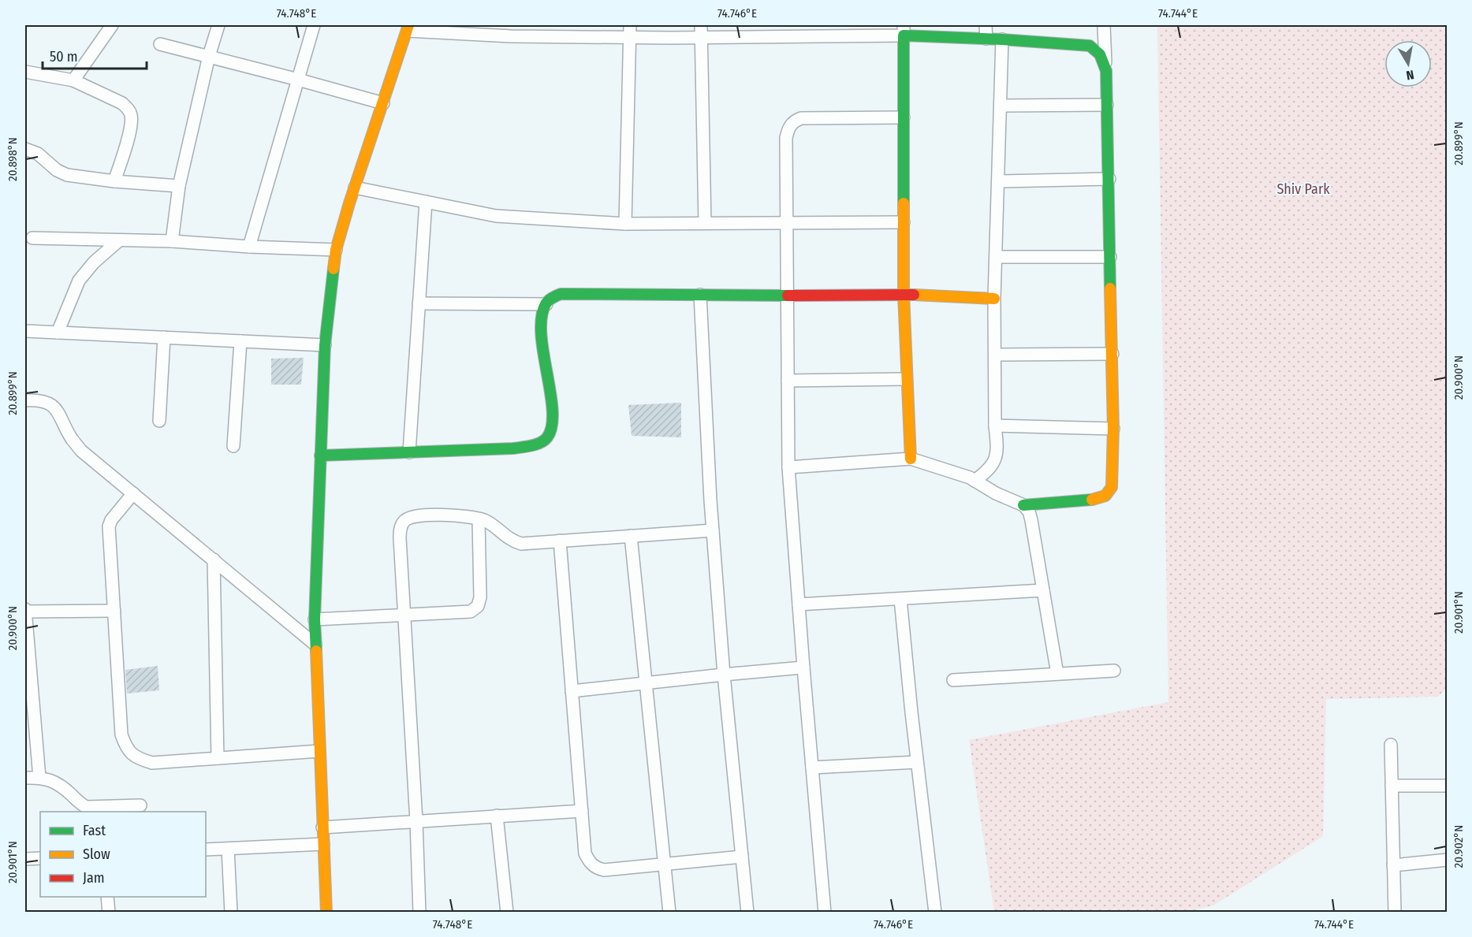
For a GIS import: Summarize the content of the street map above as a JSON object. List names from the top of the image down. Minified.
{"parks":["Shiv Park"],"legend":["Fast","Slow","Jam"],"scale_bar":"50 m","north":"bottom","coordinates":["74.748°E","74.746°E","74.744°E","20.899°N","20.898°N","20.900°N","20.901°N","20.902°N"]}
